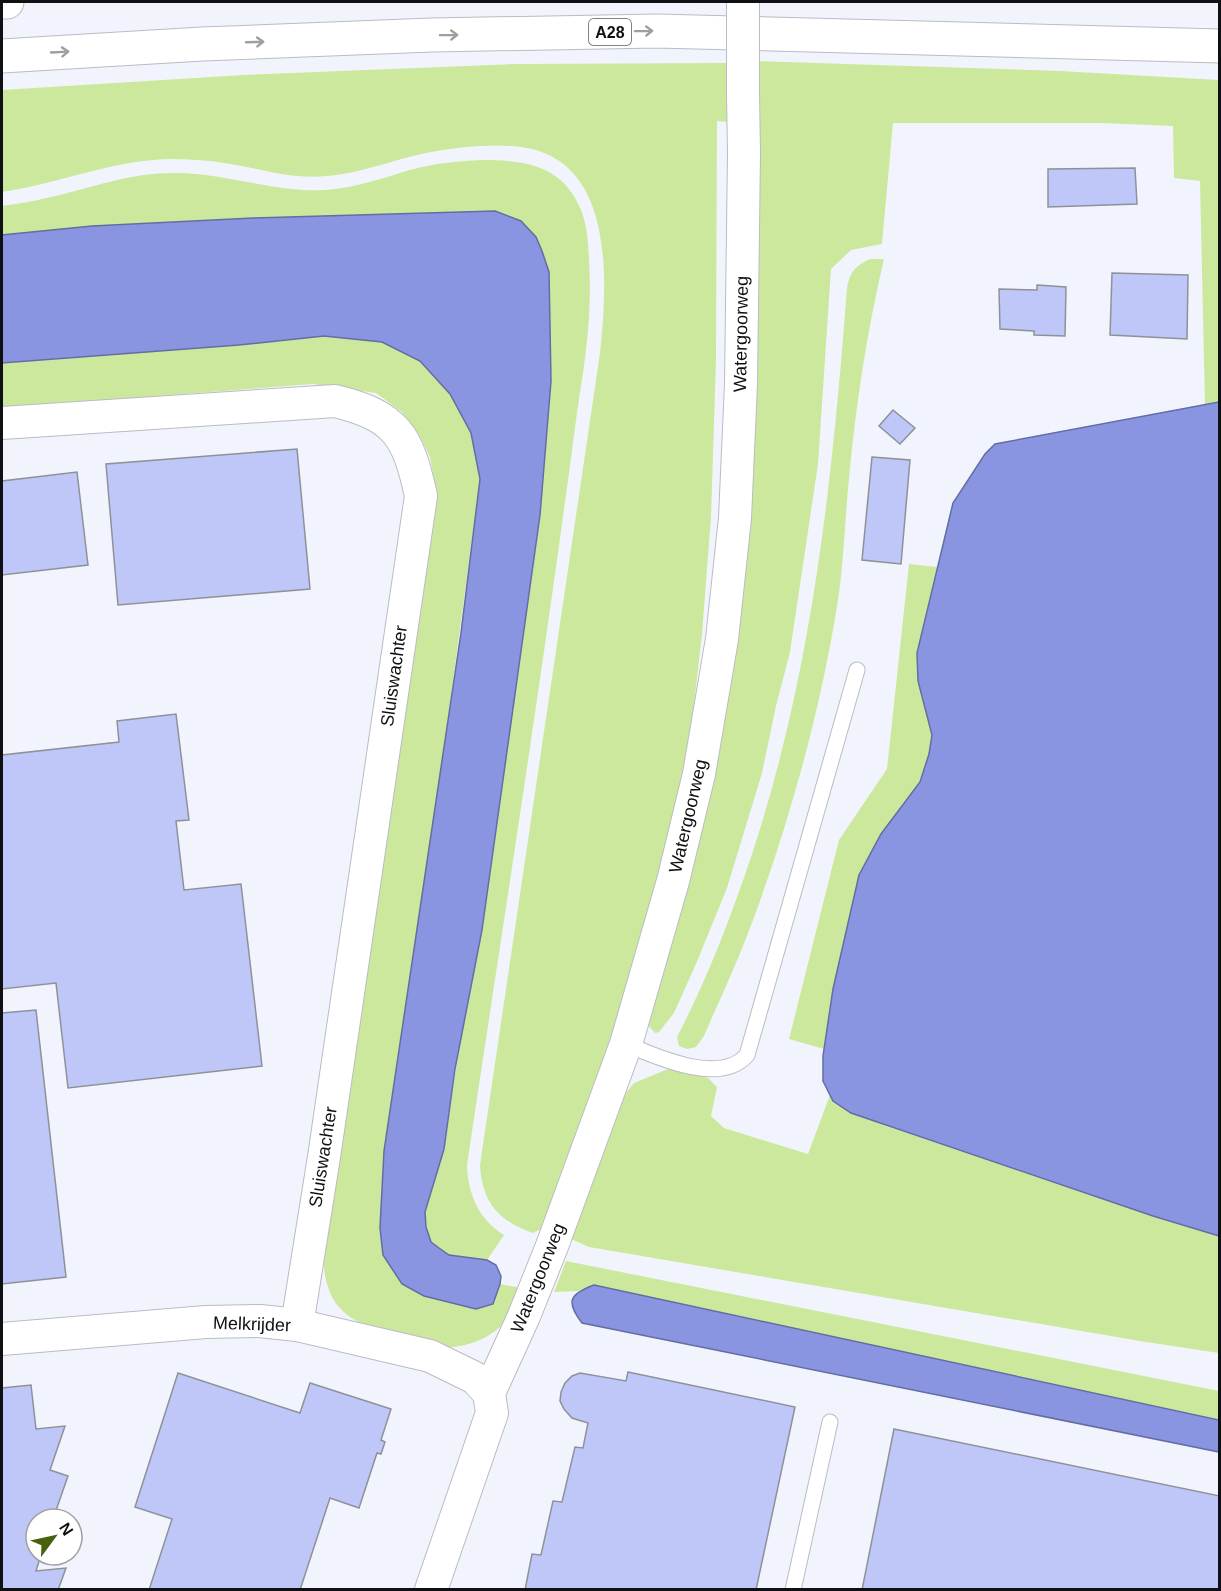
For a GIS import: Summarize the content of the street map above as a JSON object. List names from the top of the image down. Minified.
{"streets":{"highway":["A28"],"street":["Watergoorweg","Sluiswachter","Melkrijder"]},"crossings":[["Watergoorweg","Melkrijder"],["Sluiswachter","Melkrijder"]],"north":"top right"}
